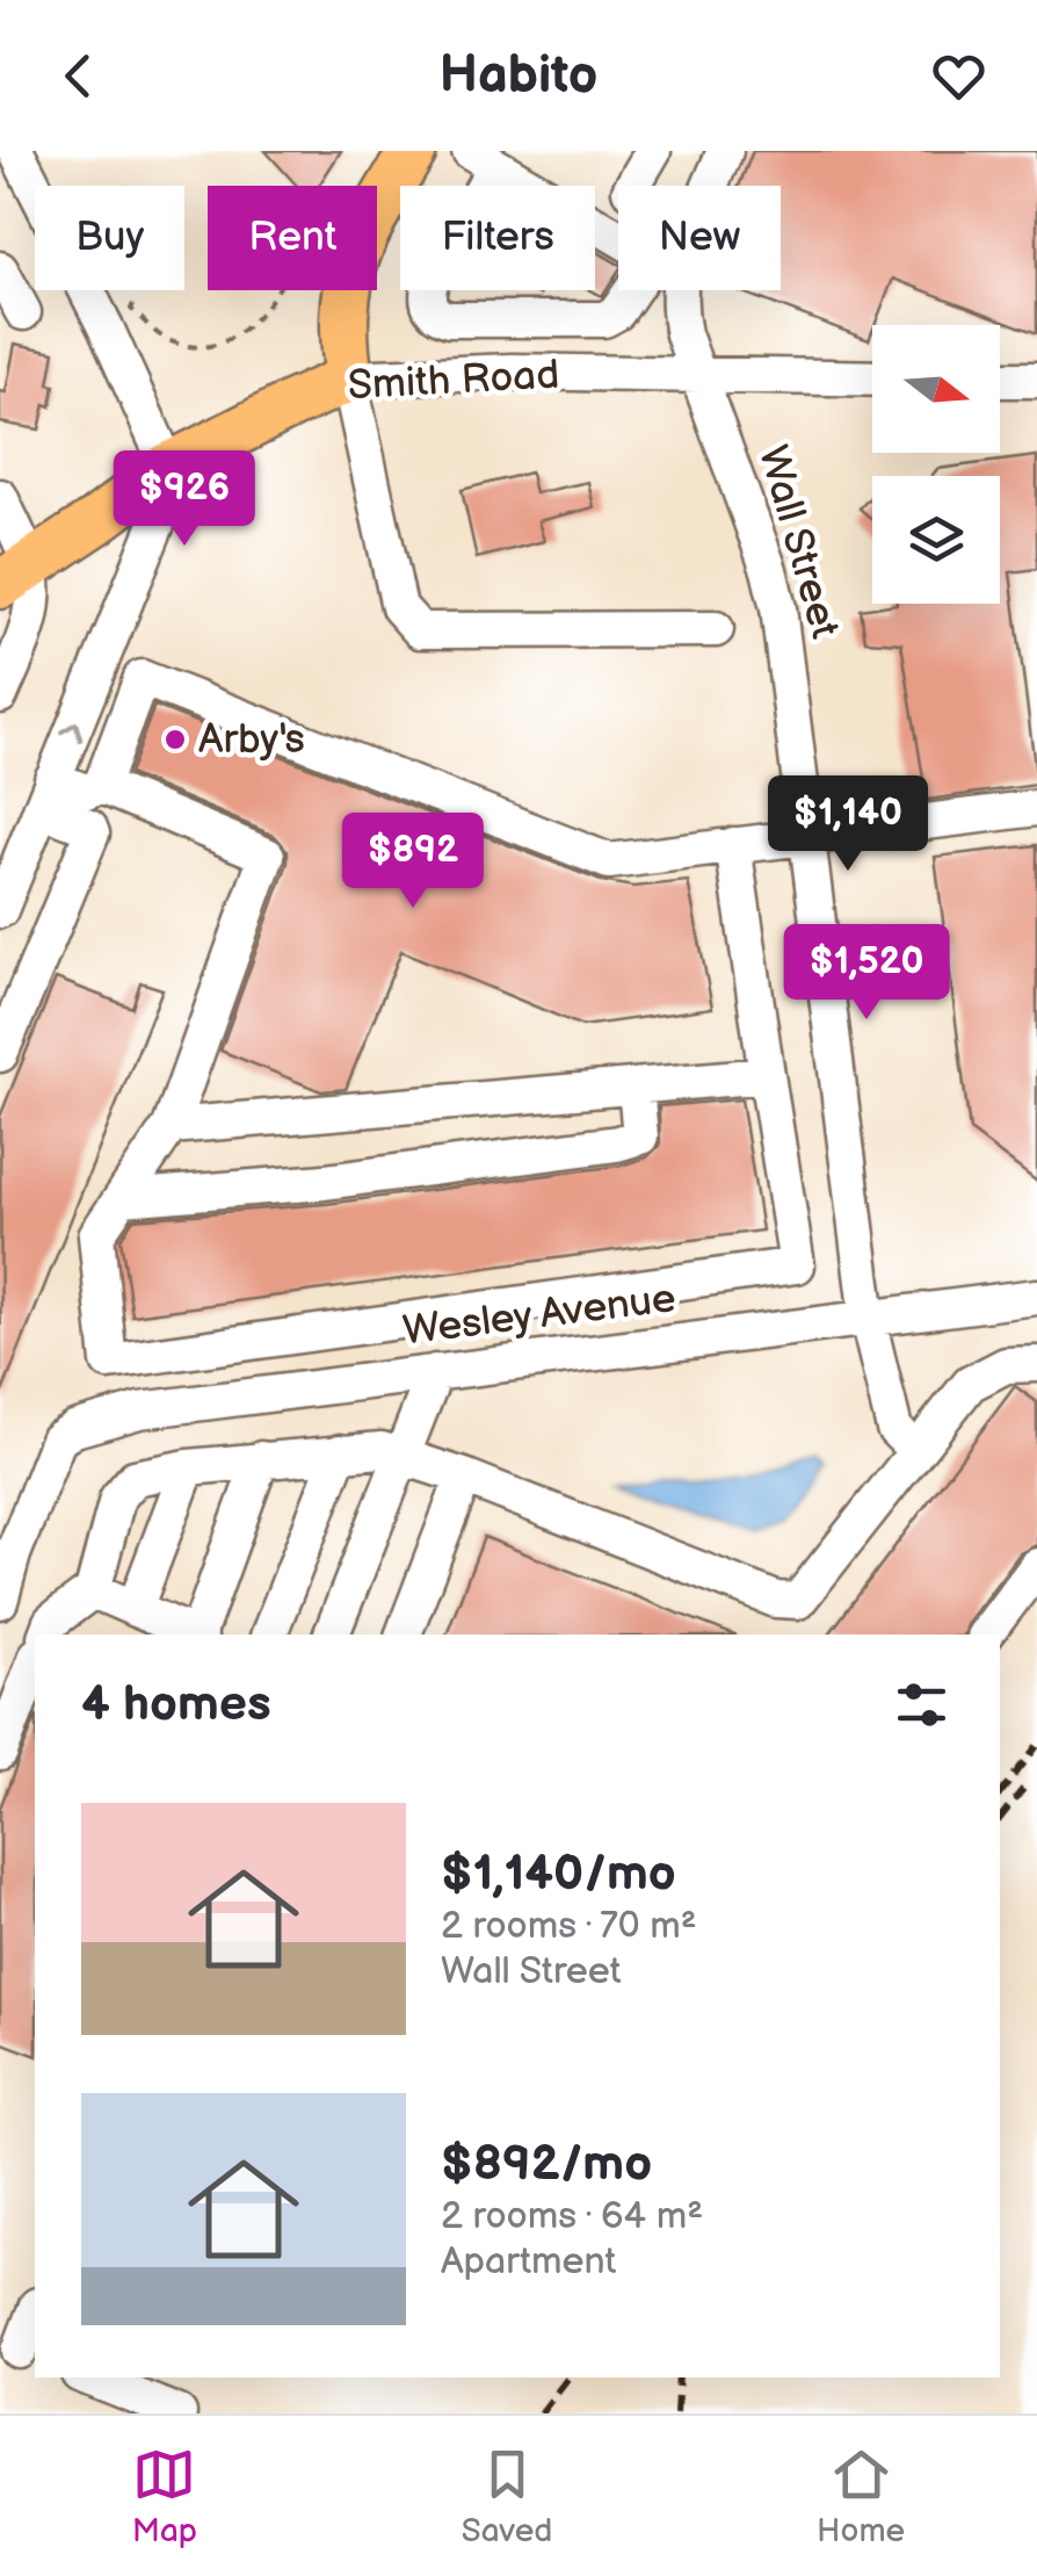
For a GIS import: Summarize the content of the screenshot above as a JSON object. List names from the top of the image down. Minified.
{"streets":{"main road":["Smith Road"],"street":["Wall Street","Wesley Avenue"]},"crossings":[["Smith Road","Wall Street"],["Wall Street","Wesley Avenue"]],"places":["Arby's"],"north":"right","page":{"header":"Habito","chip":["Buy","Rent","Filters","New"],"price":["$926","$1,140","$892","$1,520"],"heading":"4 homes","list":[{"name":"$1,140/mo","note":"2 rooms · 70 m² · Wall Street"},{"name":"$892/mo","note":"2 rooms · 64 m² · Apartment"}],"tabs":["Map","Saved","Home"]}}
